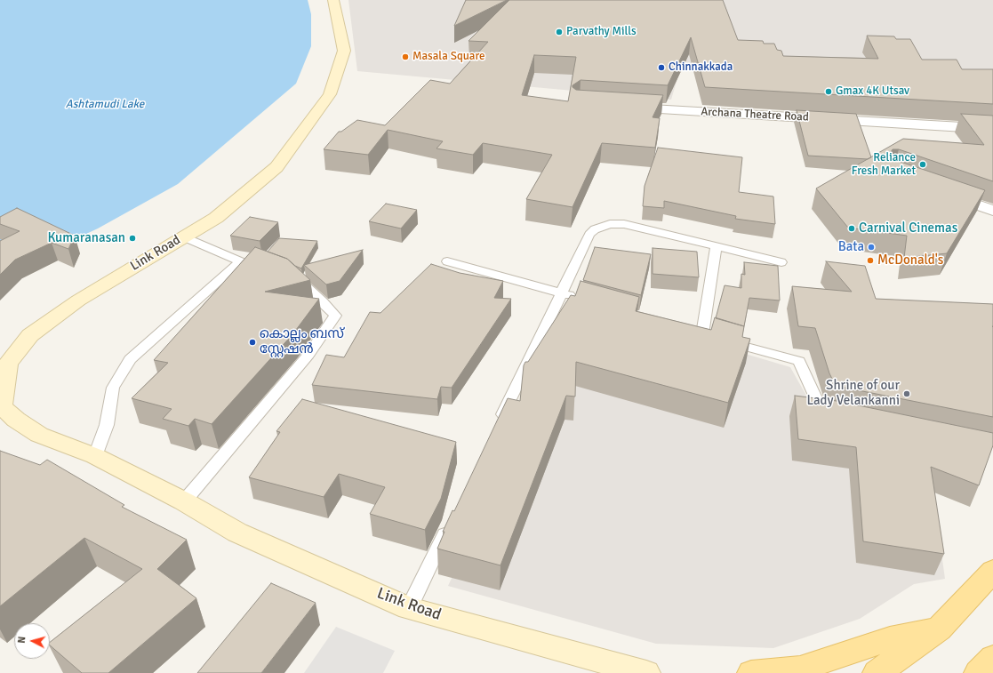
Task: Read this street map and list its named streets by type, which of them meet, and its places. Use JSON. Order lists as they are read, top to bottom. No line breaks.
{"streets":{"main road":["Link Road"],"street":["Archana Theatre Road"]},"water":["Ashtamudi Lake"],"places":["Parvathy Mills","Masala Square","Chinnakkada","Gmax 4K Utsav","Reliance Fresh Market","Carnival Cinemas","Kumaranasan","Bata","McDonald's","കൊല്ലം ബസ് സ്റ്റേഷൻ","Shrine of our Lady Velankanni"],"north":"left"}
